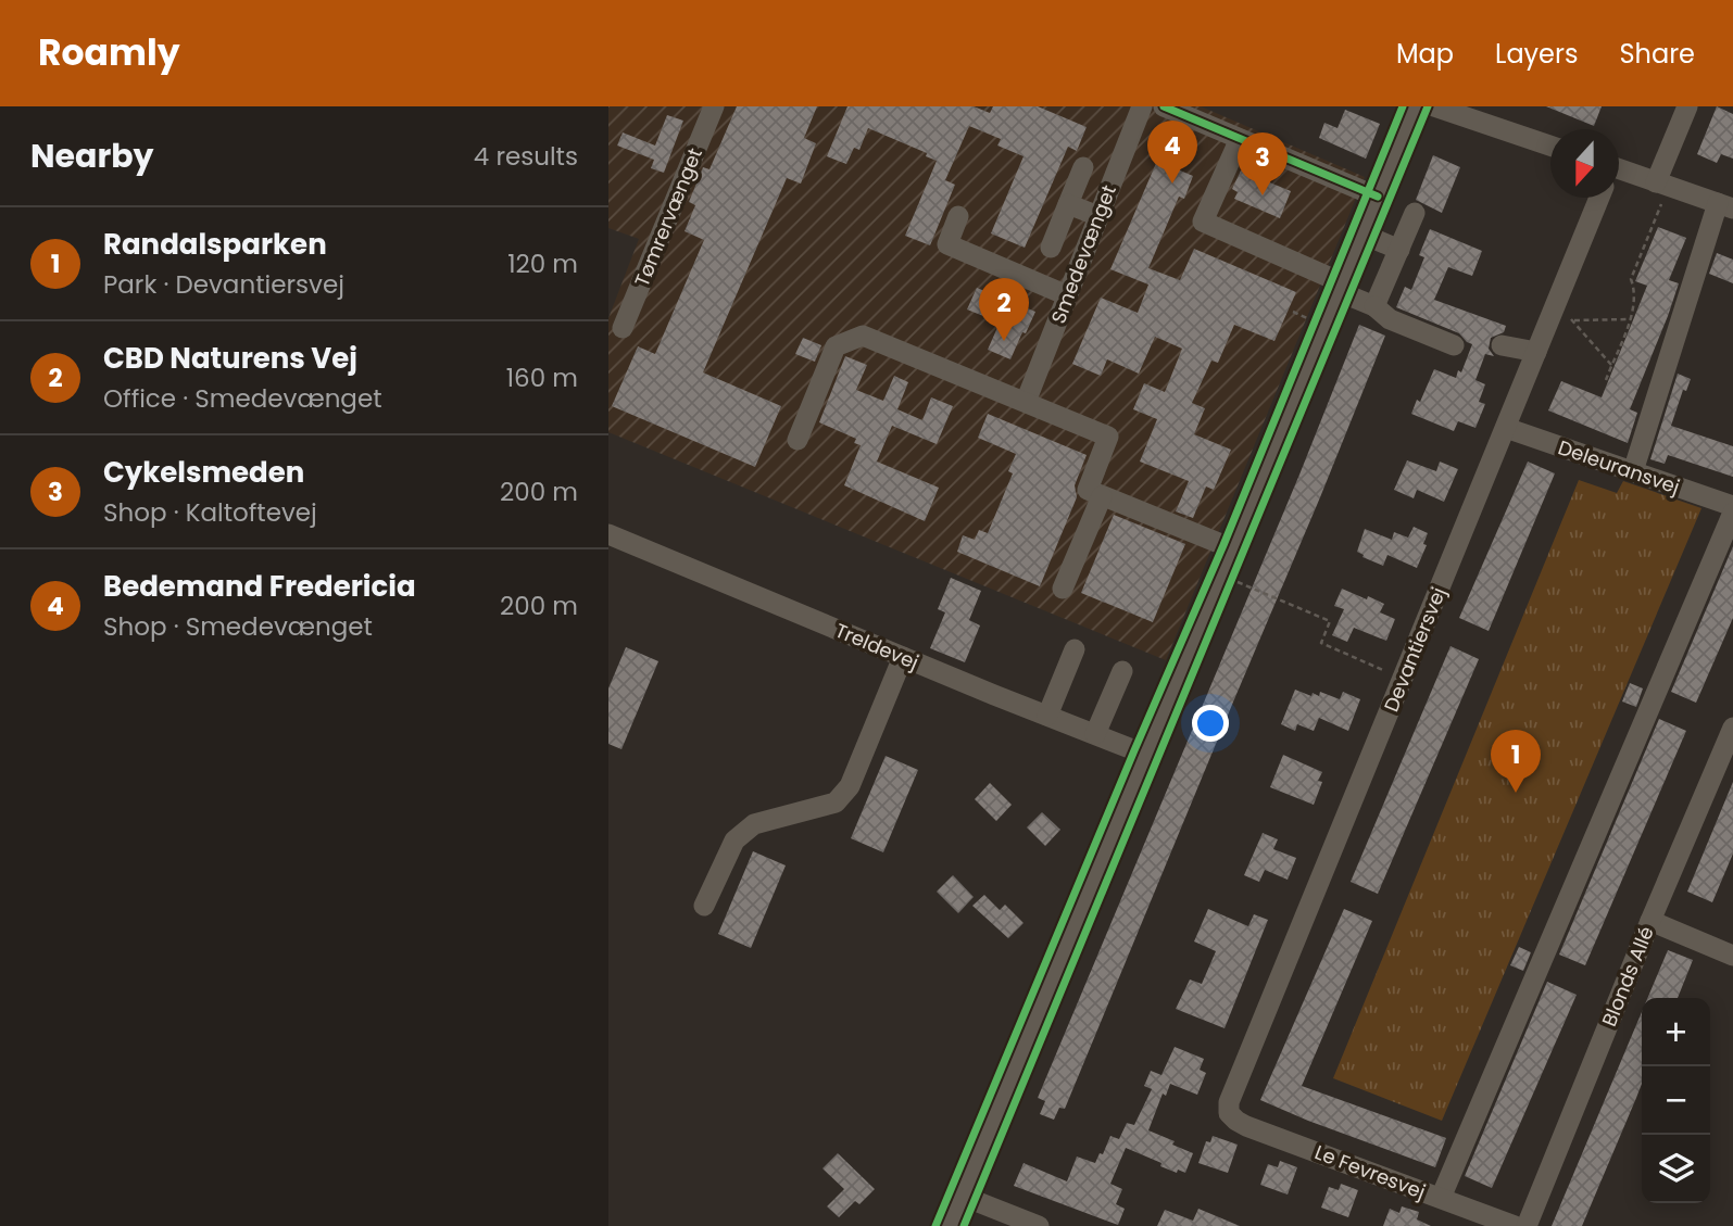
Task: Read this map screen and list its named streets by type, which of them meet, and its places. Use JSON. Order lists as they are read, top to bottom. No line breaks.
{"streets":{"street":["Tømrervænget","Smedevænget","Deleuransvej","Treldevej","Devantiersvej","Blonds Allé","Le Fevresvej"]},"crossings":[["Deleuransvej","Devantiersvej"],["Devantiersvej","Le Fevresvej"]],"north":"bottom","page":{"header":"Roamly","nav":["Map","Layers","Share"],"heading":["Nearby","4 results"],"pins":["4","3","2","1"],"list":[{"mark":"1","name":"Randalsparken","note":"Park · Devantiersvej","value":"120 m"},{"mark":"2","name":"CBD Naturens Vej","note":"Office · Smedevænget","value":"160 m"},{"mark":"3","name":"Cykelsmeden","note":"Shop · Kaltoftevej","value":"200 m"},{"mark":"4","name":"Bedemand Fredericia","note":"Shop · Smedevænget","value":"200 m"}],"map_buttons":["+","−"]}}
